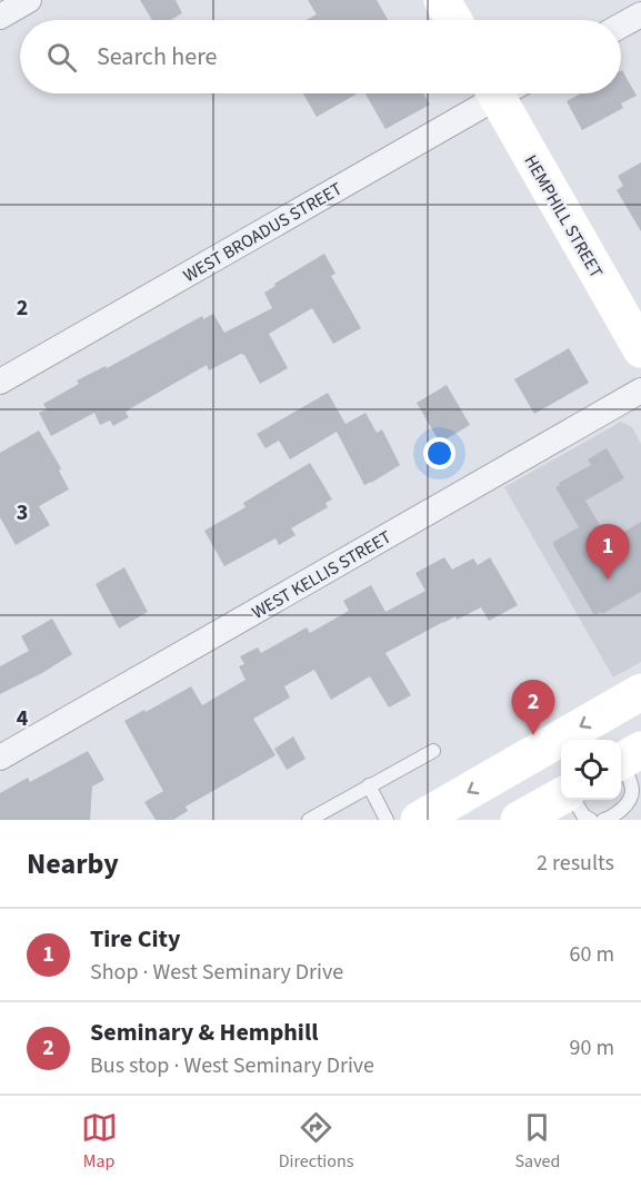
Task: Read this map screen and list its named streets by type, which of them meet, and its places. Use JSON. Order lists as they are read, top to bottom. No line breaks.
{"streets":{"main road":["HEMPHILL STREET"],"street":["WEST BROADUS STREET","WEST KELLIS STREET"]},"page":{"search":"Search here","pins":["1","2"],"heading":["Nearby","2 results"],"list":[{"mark":"1","name":"Tire City","note":"Shop · West Seminary Drive","value":"60 m"},{"mark":"2","name":"Seminary & Hemphill","note":"Bus stop · West Seminary Drive","value":"90 m"}],"nav":["Map","Directions","Saved"]},"grid":{"rows":["2","3","4"]}}
